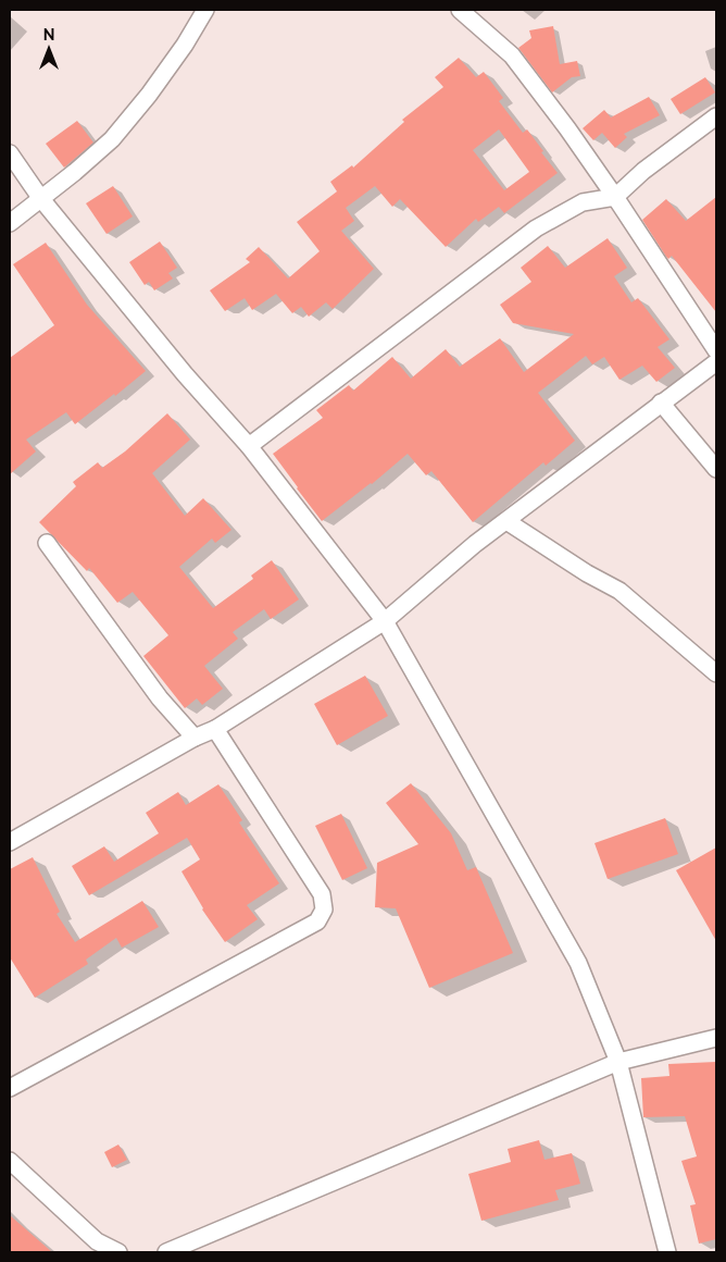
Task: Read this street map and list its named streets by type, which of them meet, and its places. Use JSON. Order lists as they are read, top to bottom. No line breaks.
{"north":"top"}
